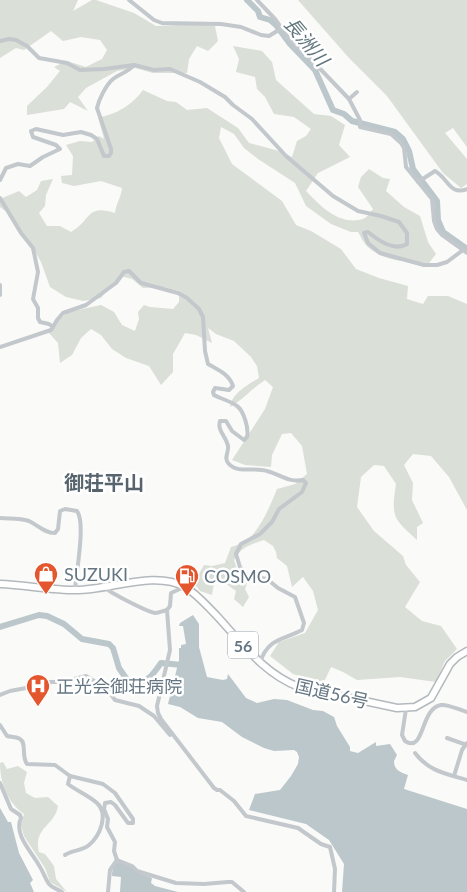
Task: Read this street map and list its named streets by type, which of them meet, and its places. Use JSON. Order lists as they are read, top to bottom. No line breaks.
{"streets":{"highway":["56","国道56号"]},"districts":["御荘平山"],"water":["長洲川"],"places":{"shop":["SUZUKI"],"fuel station":["COSMO"],"hospital":["正光会御荘病院"]}}
